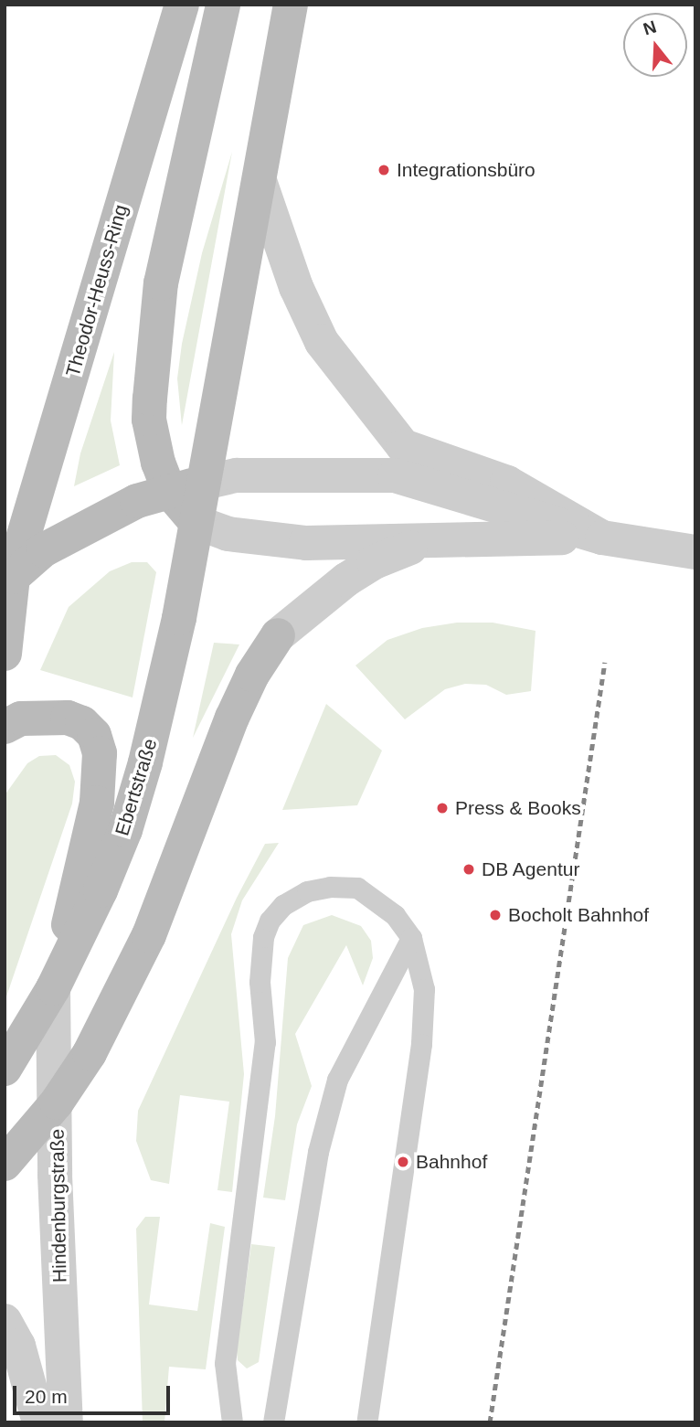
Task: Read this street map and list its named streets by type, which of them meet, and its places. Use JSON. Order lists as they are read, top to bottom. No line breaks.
{"streets":{"main road":["Theodor-Heuss-Ring","Ebertstraße"],"street":["Hindenburgstraße"]},"crossings":[["Ebertstraße","Hindenburgstraße"]],"places":["Integrationsbüro","Press & Books","DB Agentur","Bocholt Bahnhof","Bahnhof"],"scale_bar":"20 m","north":"top"}
